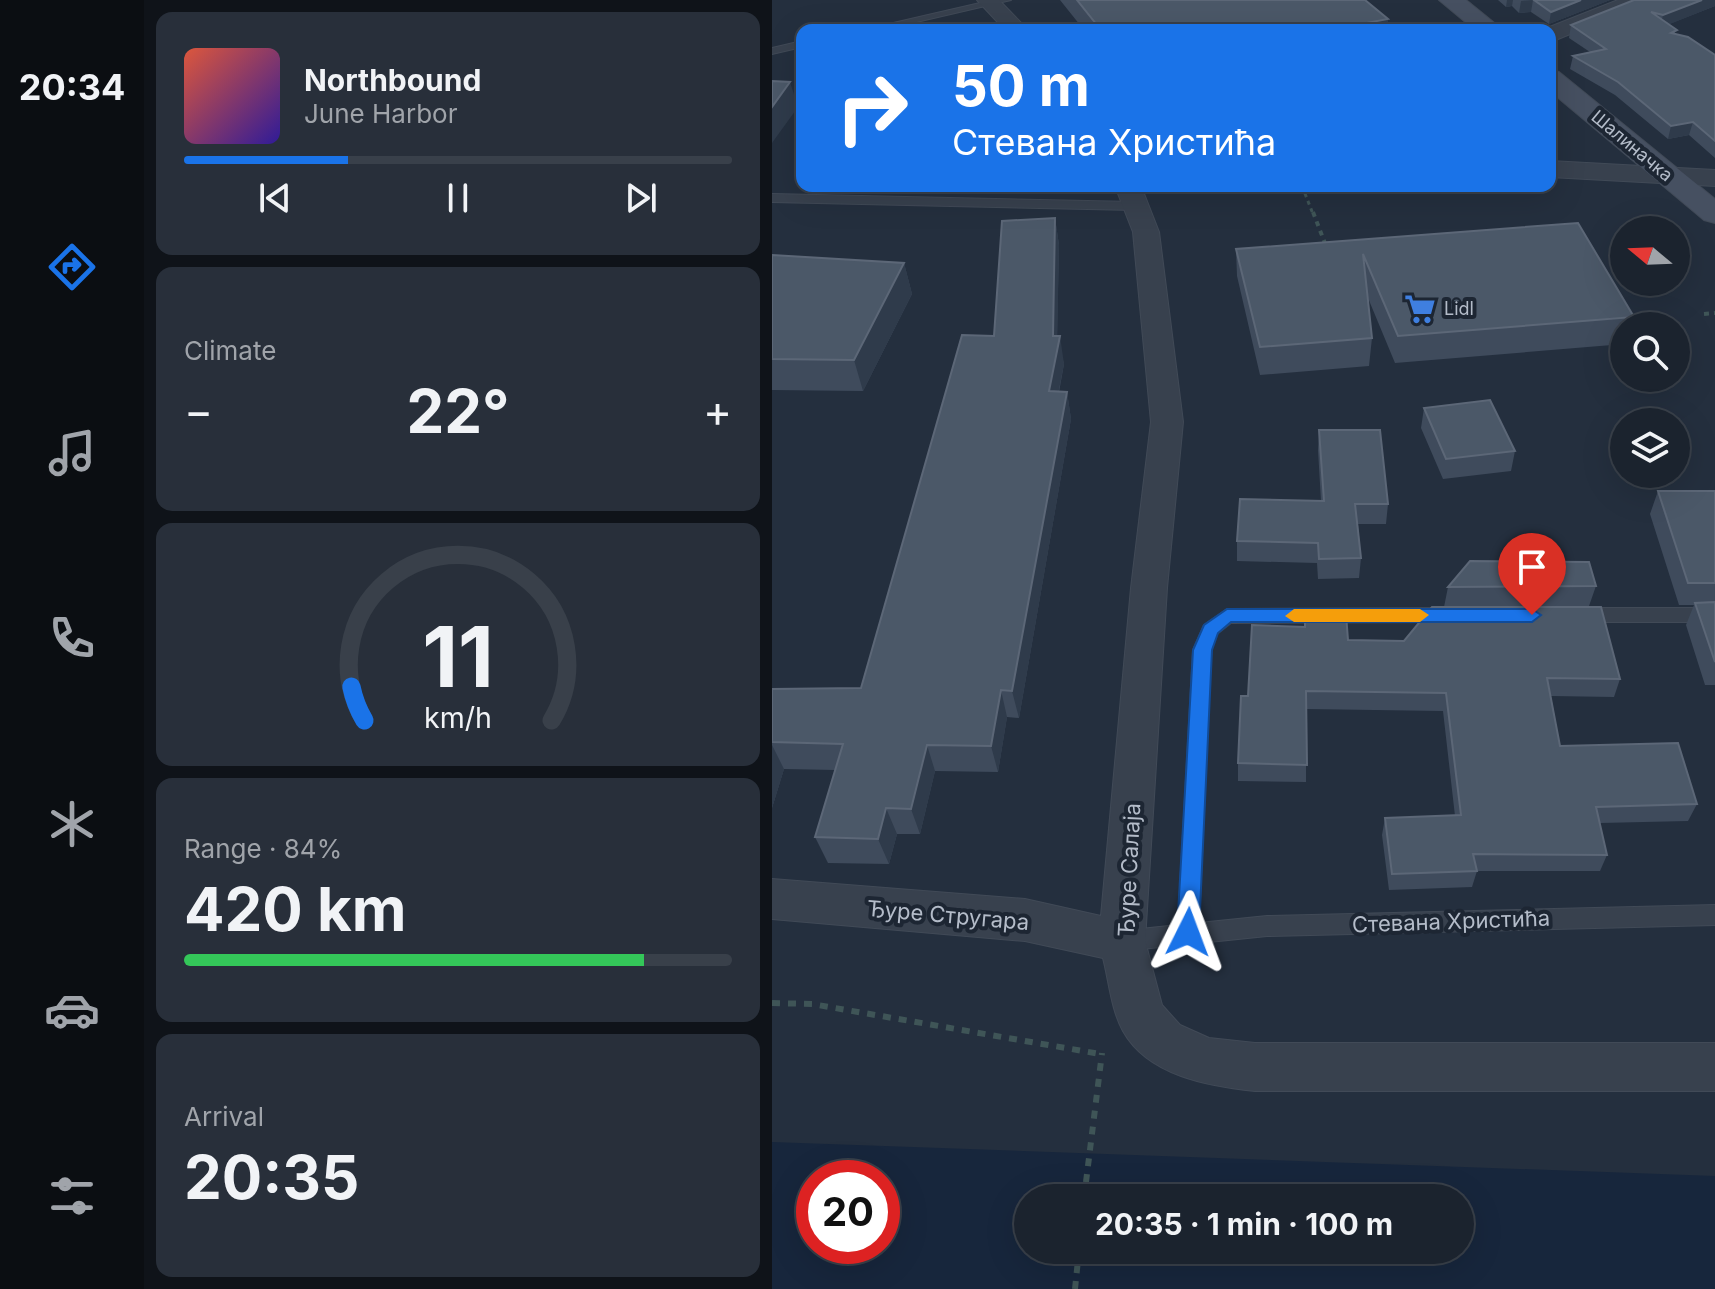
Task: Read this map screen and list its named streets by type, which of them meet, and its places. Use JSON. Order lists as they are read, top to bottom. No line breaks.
{"streets":{"main road":["Шалиначка"],"street":["Ђуре Салаја","Ђуре Стругара"],"lane":["Стевана Христића"]},"crossings":[["Ђуре Салаја","Ђуре Стругара"],["Ђуре Салаја","Стевана Христића"],["Ђуре Стругара","Стевана Христића"]],"places":{"supermarket":["Lidl"]},"north":"left","page":{"tabs":"20:34","turn":["50 m","Стевана Христића"],"song":["Northbound","June Harbor"],"tile":["Climate",["Range · 84%","420 km"],["Arrival","20:35"]],"heat":["−","22°","+"],"limit":"20","trip":"20:35 · 1 min · 100 m","gauge":["11","km/h"]}}
